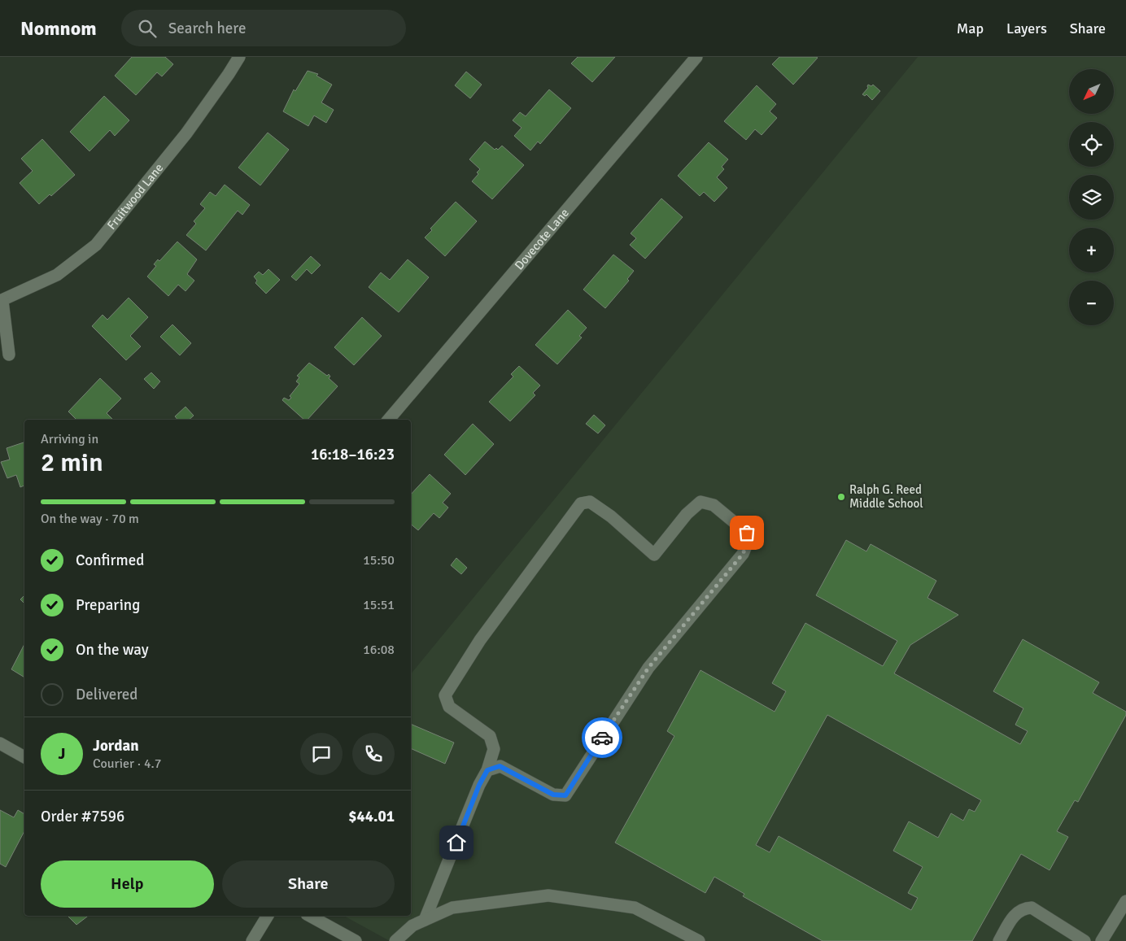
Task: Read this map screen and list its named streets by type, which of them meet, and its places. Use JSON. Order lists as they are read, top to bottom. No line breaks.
{"streets":{"street":["Fruitwood Lane","Dovecote Lane"]},"places":["Ralph G. Reed Middle School"],"north":"bottom left","page":{"header":"Nomnom","search":"Search here","nav":["Map","Layers","Share"],"map_buttons":["+","−"],"heading":["2 min","Arriving in","16:18–16:23"],"panel":["Jordan","Courier · 4.7","Order #7596","$44.01"],"bar":"On the way · 70 m","list":[["Confirmed","15:50"],["Preparing","15:51"],["On the way","16:08"],"Delivered"],"round":"J","buttons":["Help","Share"]}}
